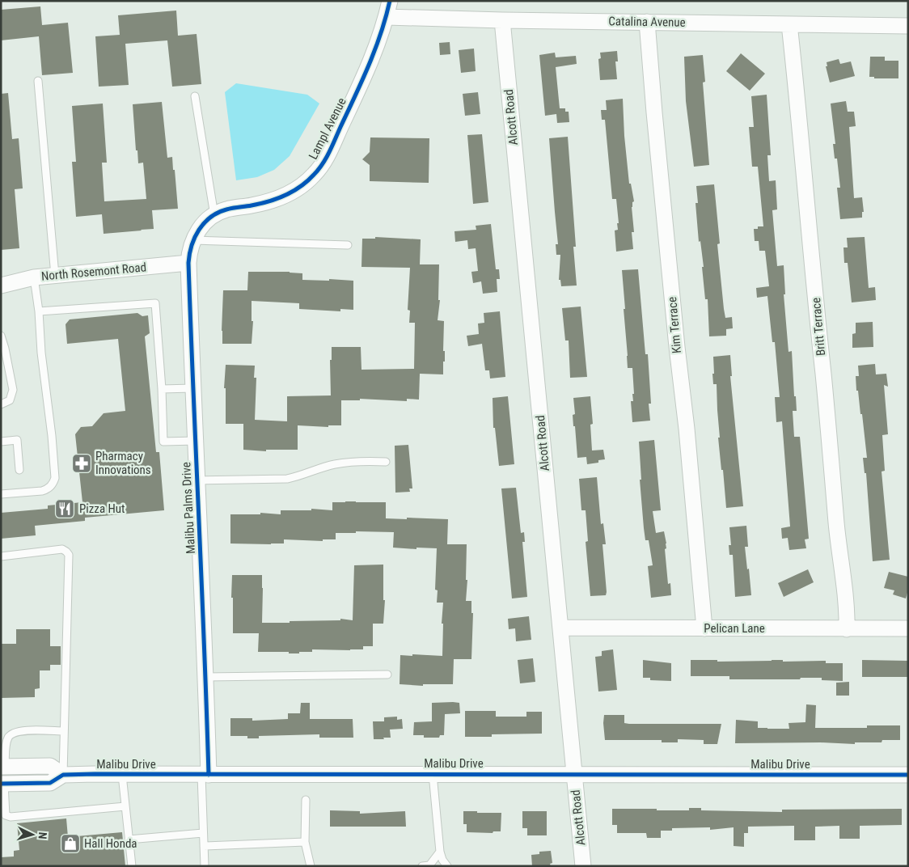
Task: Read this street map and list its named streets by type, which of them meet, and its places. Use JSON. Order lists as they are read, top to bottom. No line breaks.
{"streets":{"street":["Catalina Avenue","Alcott Road","Lampl Avenue","North Rosemont Road","Kim Terrace","Britt Terrace","Malibu Palms Drive","Pelican Lane","Malibu Drive"]},"crossings":[["Catalina Avenue","Alcott Road"],["Catalina Avenue","Lampl Avenue"],["Catalina Avenue","Kim Terrace"],["Catalina Avenue","Britt Terrace"],["Alcott Road","Pelican Lane"],["Alcott Road","Malibu Drive"],["Lampl Avenue","Malibu Palms Drive"],["North Rosemont Road","Malibu Palms Drive"],["Kim Terrace","Pelican Lane"],["Britt Terrace","Pelican Lane"],["Malibu Palms Drive","Malibu Drive"]],"places":{"pharmacy":["Pharmacy Innovations"],"restaurant":["Pizza Hut"],"shop":["Hall Honda"]},"north":"right"}
